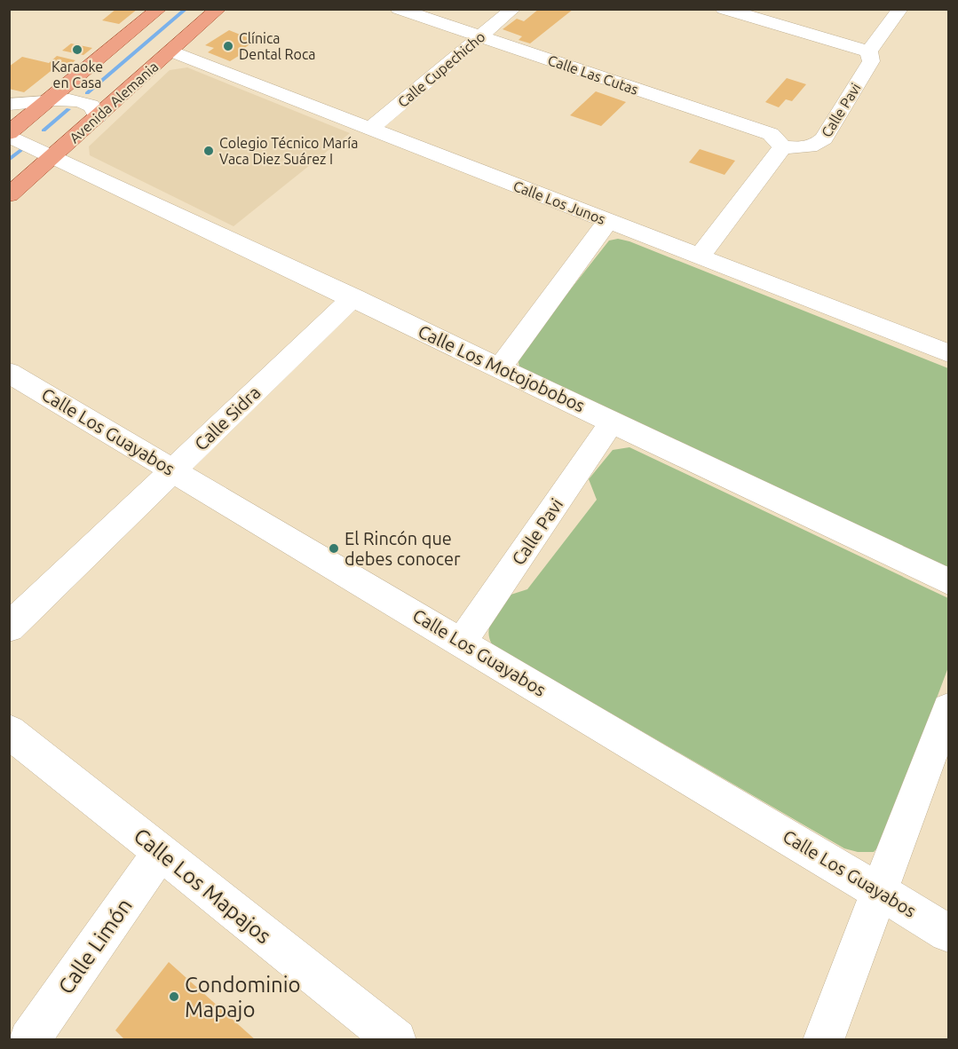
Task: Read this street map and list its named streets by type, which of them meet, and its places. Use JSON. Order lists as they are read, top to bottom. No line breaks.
{"streets":{"main road":["Avenida Alemania"],"street":["Calle Cupechicho","Calle Las Cutas","Calle Pavi","Calle Los Junos","Calle Los Motojobobos","Calle Sidra","Calle Los Guayabos","Calle Los Mapajos","Calle Limón"]},"crossings":[["Calle Cupechicho","Calle Las Cutas"],["Calle Cupechicho","Calle Los Junos"],["Calle Las Cutas","Calle Pavi"],["Avenida Alemania","Calle Los Junos"],["Avenida Alemania","Calle Los Motojobobos"],["Calle Pavi","Calle Los Motojobobos"],["Calle Pavi","Calle Los Guayabos"],["Calle Los Motojobobos","Calle Sidra"],["Calle Sidra","Calle Los Guayabos"],["Calle Los Mapajos","Calle Limón"]],"places":["Clínica Dental Roca","Karaoke en Casa","Colegio Técnico María Vaca Diez Suárez I","El Rincón que debes conocer","Condominio Mapajo"]}
